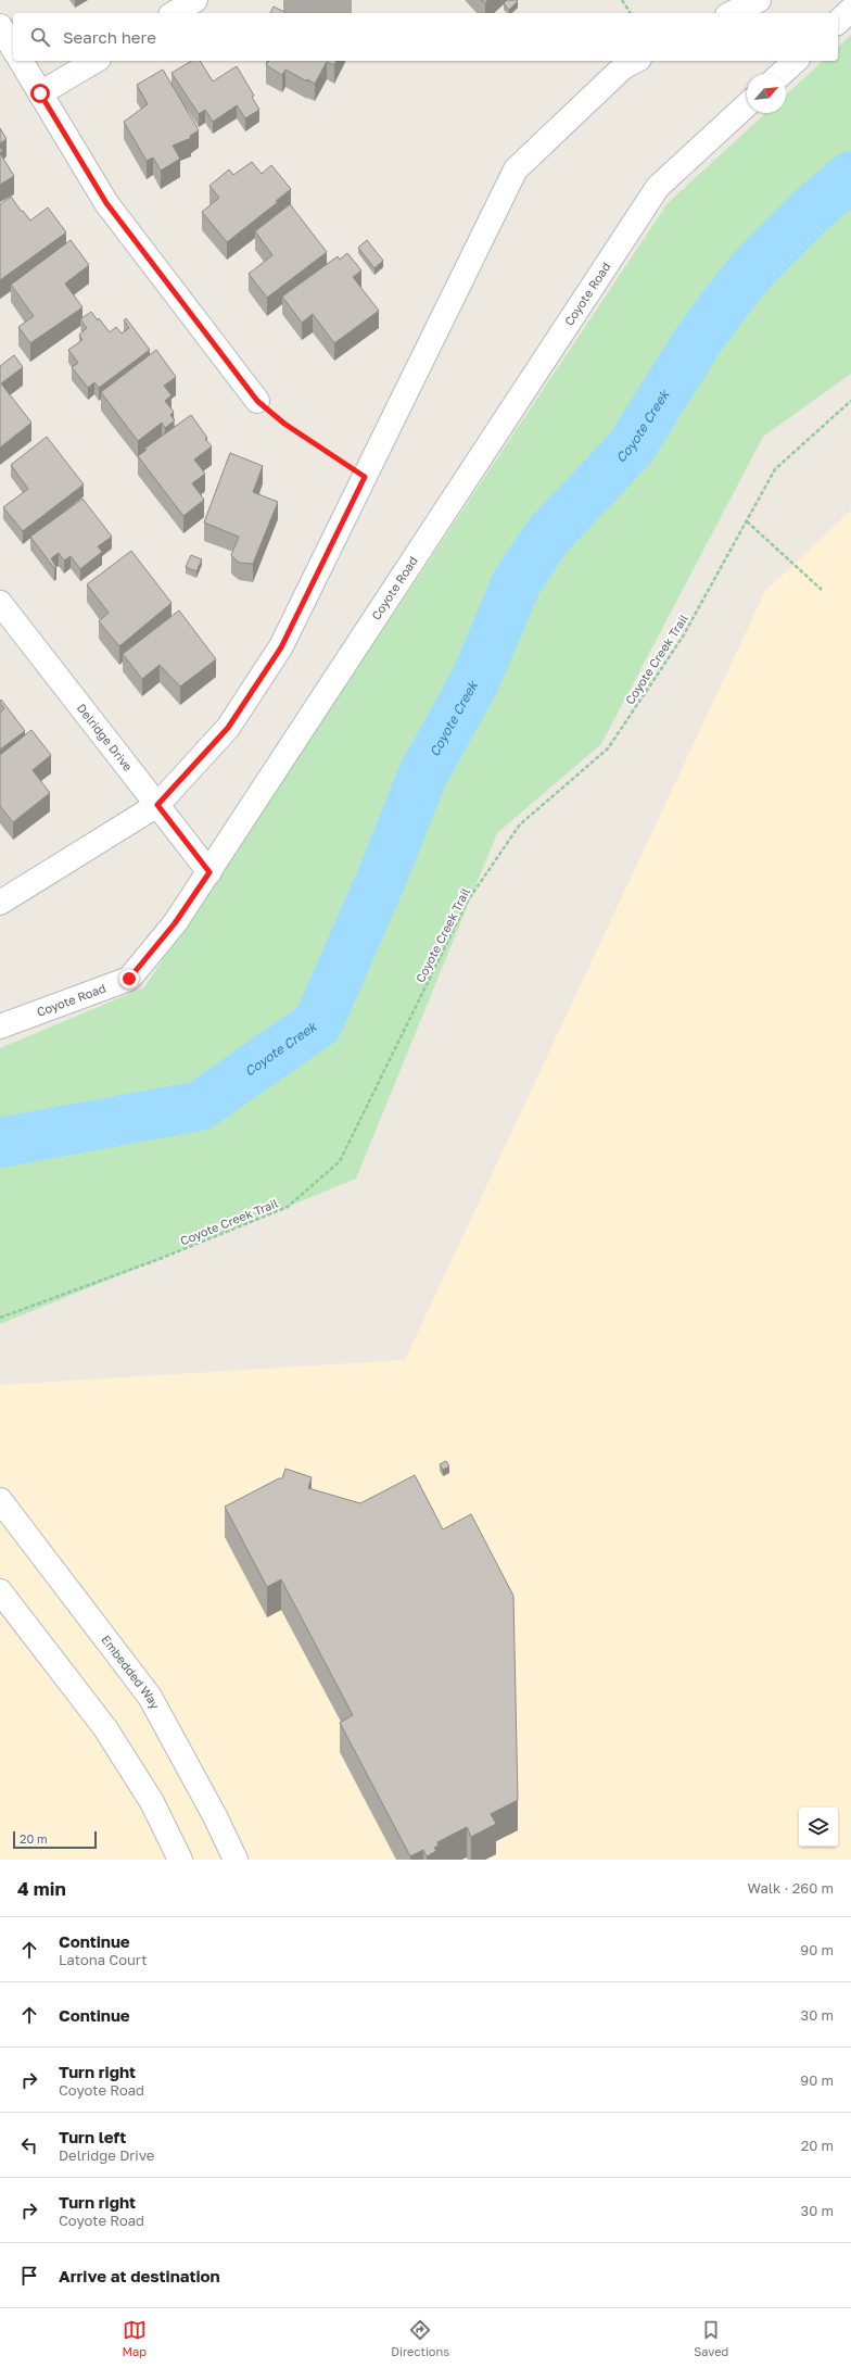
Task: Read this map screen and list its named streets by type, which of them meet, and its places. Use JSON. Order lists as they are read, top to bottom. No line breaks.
{"streets":{"street":["Coyote Road","Delridge Drive","Embedded Way"],"path":["Coyote Creek Trail"]},"crossings":[["Coyote Road","Delridge Drive"]],"water":["Coyote Creek"],"scale_bar":"20 m","north":"top right","page":{"search":"Search here","scale":"20 m","heading":["4 min","Walk · 260 m"],"list":[["Continue","Latona Court","90 m"],["Continue","30 m"],["Turn right","Coyote Road","90 m"],["Turn left","Delridge Drive","20 m"],["Turn right","Coyote Road","30 m"],"Arrive at destination"],"nav":["Map","Directions","Saved"]}}
